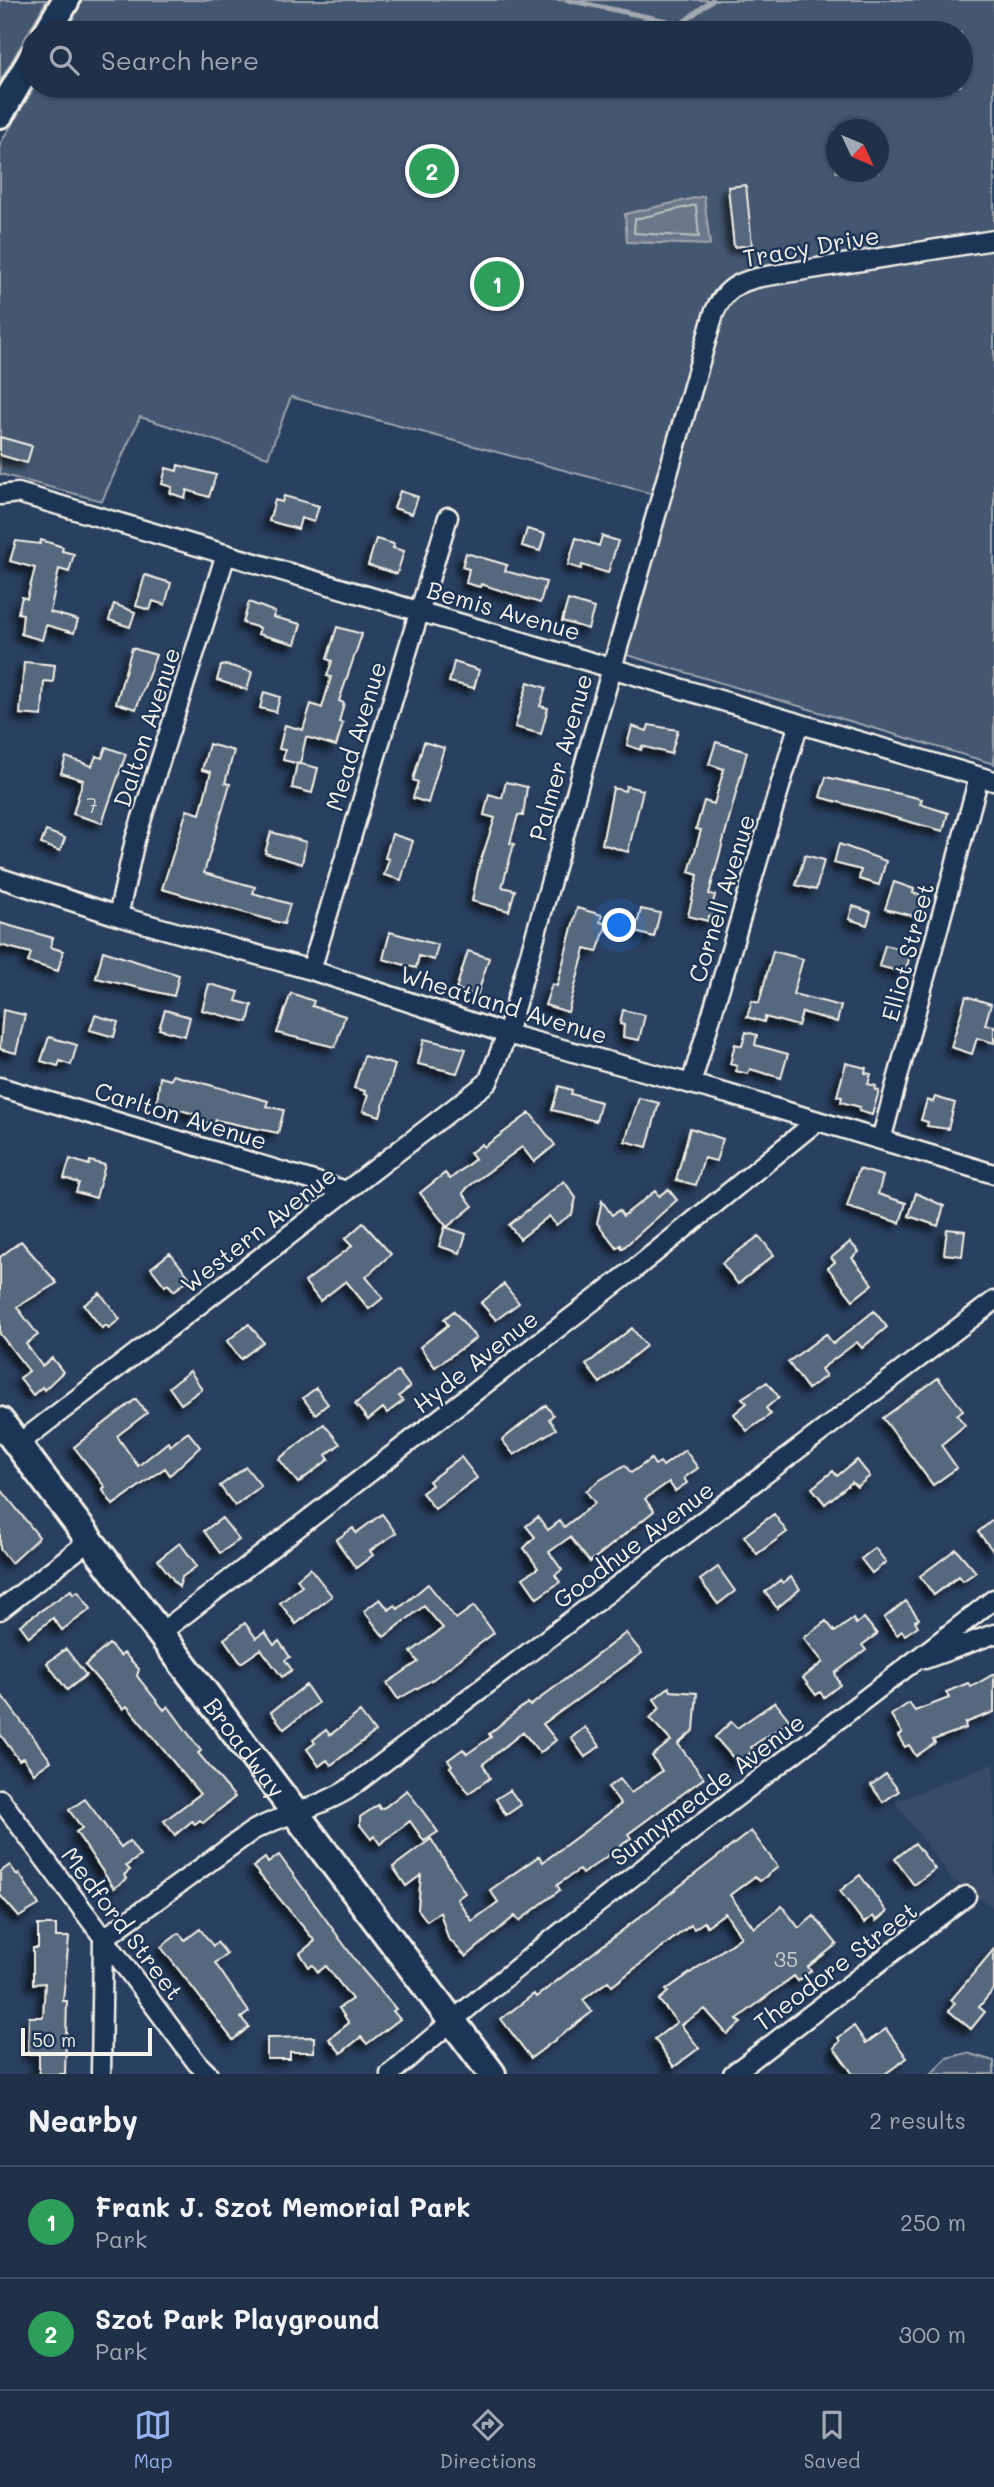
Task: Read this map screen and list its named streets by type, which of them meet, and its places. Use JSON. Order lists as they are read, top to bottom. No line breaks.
{"streets":{"main road":["Broadway"],"street":["Tracy Drive","Bemis Avenue","Dalton Avenue","Mead Avenue","Palmer Avenue","Cornell Avenue","Elliot Street","Wheatland Avenue","Carlton Avenue","Western Avenue","Hyde Avenue","Goodhue Avenue","Sunnymeade Avenue","Medford Street","Theodore Street"]},"crossings":[["Tracy Drive","Palmer Avenue"],["Bemis Avenue","Dalton Avenue"],["Bemis Avenue","Mead Avenue"],["Bemis Avenue","Palmer Avenue"],["Bemis Avenue","Cornell Avenue"],["Bemis Avenue","Elliot Street"],["Dalton Avenue","Wheatland Avenue"],["Mead Avenue","Wheatland Avenue"],["Palmer Avenue","Wheatland Avenue"],["Palmer Avenue","Western Avenue"],["Cornell Avenue","Wheatland Avenue"],["Elliot Street","Wheatland Avenue"],["Wheatland Avenue","Western Avenue"],["Wheatland Avenue","Hyde Avenue"],["Carlton Avenue","Western Avenue"],["Western Avenue","Broadway"],["Hyde Avenue","Broadway"],["Goodhue Avenue","Broadway"],["Goodhue Avenue","Medford Street"],["Broadway","Sunnymeade Avenue"]],"house_numbers":["7","35"],"scale_bar":"50 m","north":"bottom right","page":{"search":"Search here","pins":["2","1"],"scale":"50 m","heading":["Nearby","2 results"],"list":[{"mark":"1","name":"Frank J. Szot Memorial Park","note":"Park","value":"250 m"},{"mark":"2","name":"Szot Park Playground","note":"Park","value":"300 m"}],"nav":["Map","Directions","Saved"]}}
